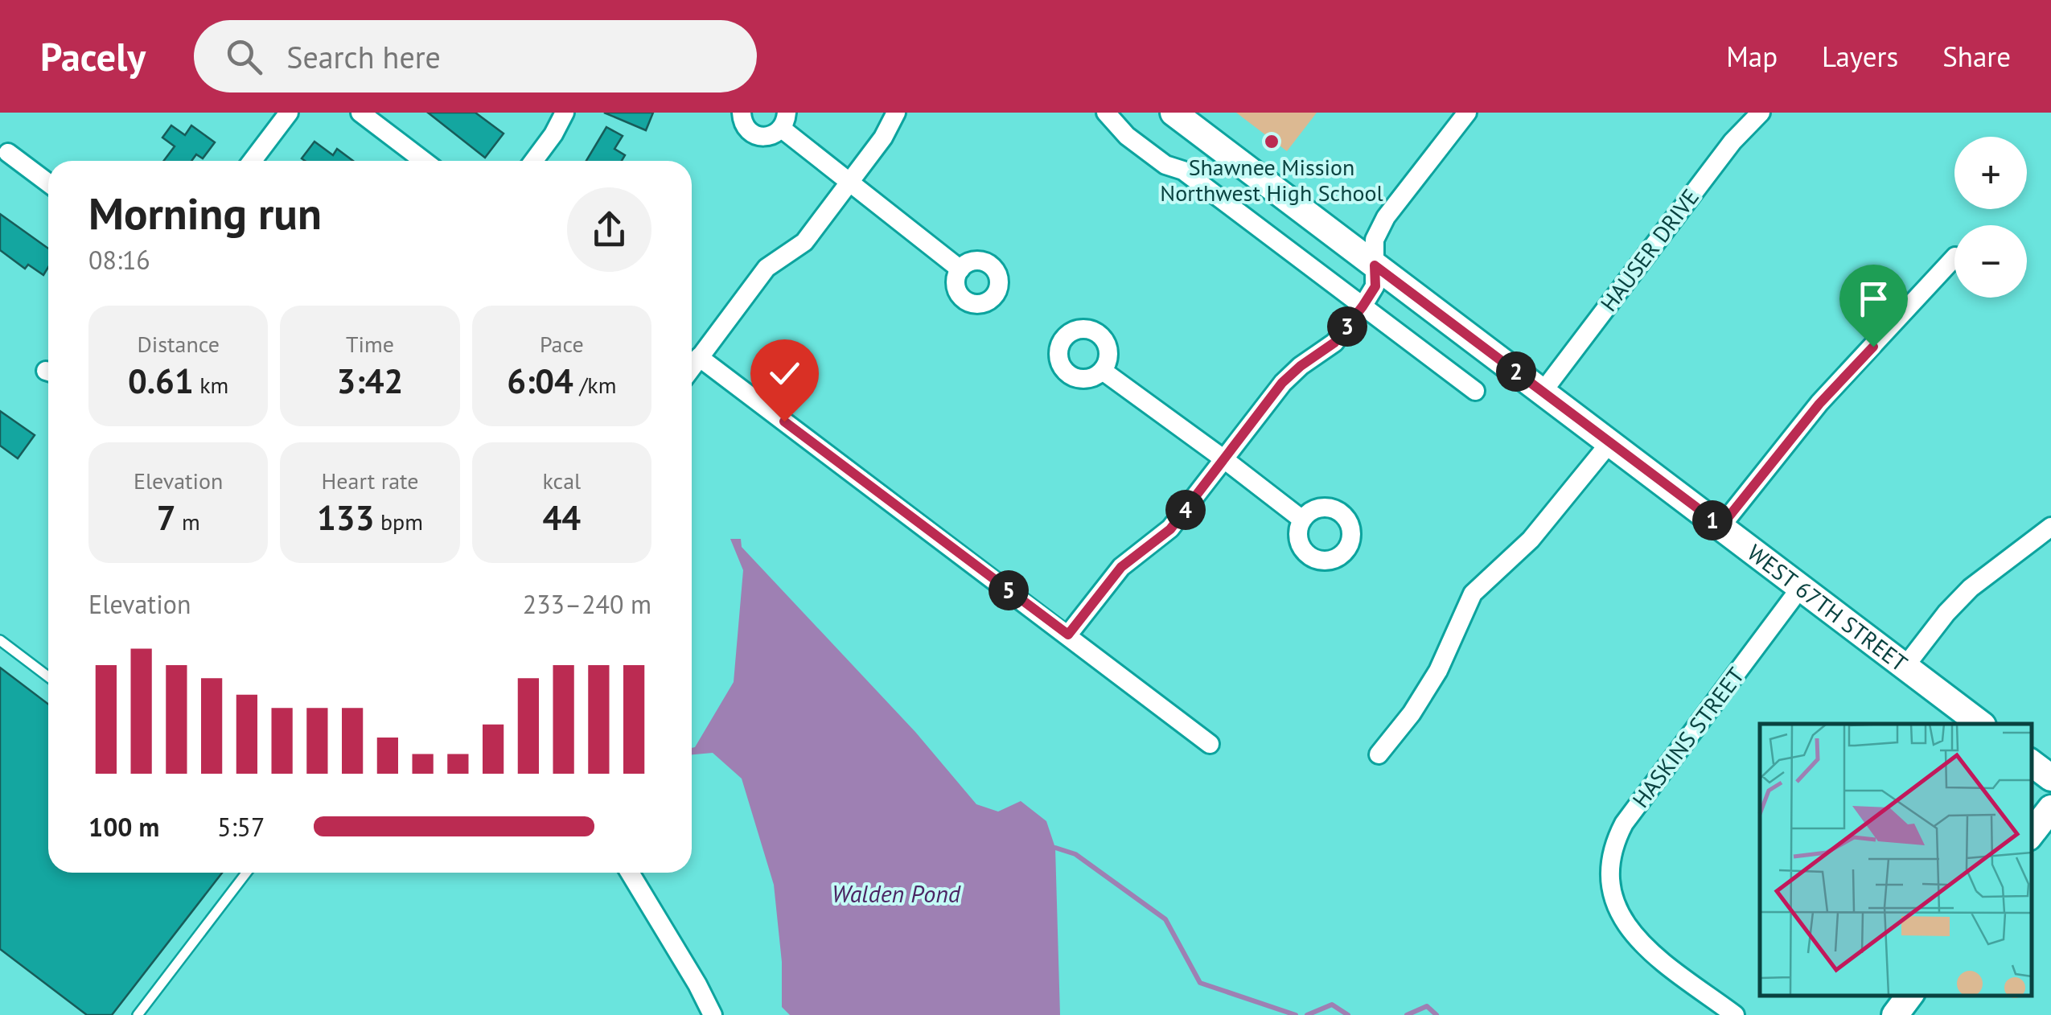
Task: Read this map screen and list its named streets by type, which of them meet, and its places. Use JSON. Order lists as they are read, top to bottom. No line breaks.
{"streets":{"street":["HAUSER DRIVE","WEST 67TH STREET","HASKINS STREET"]},"crossings":[["HAUSER DRIVE","WEST 67TH STREET"],["WEST 67TH STREET","HASKINS STREET"]],"water":["Walden Pond"],"places":["Shawnee Mission Northwest High School"],"page":{"header":"Pacely","search":"Search here","nav":["Map","Layers","Share"],"map_buttons":["+","−"],"heading":["Morning run","08:16"],"stats":[["Distance","0.61 km"],["Time","3:42"],["Pace","6:04 /km"],["Elevation","7 m"],["Heart rate","133 bpm"],["kcal","44"]],"pins":["3","2","4","1","5"],"chart":["Elevation","233–240 m"],"list":[{"name":"100 m","note":"5:57"}]}}
